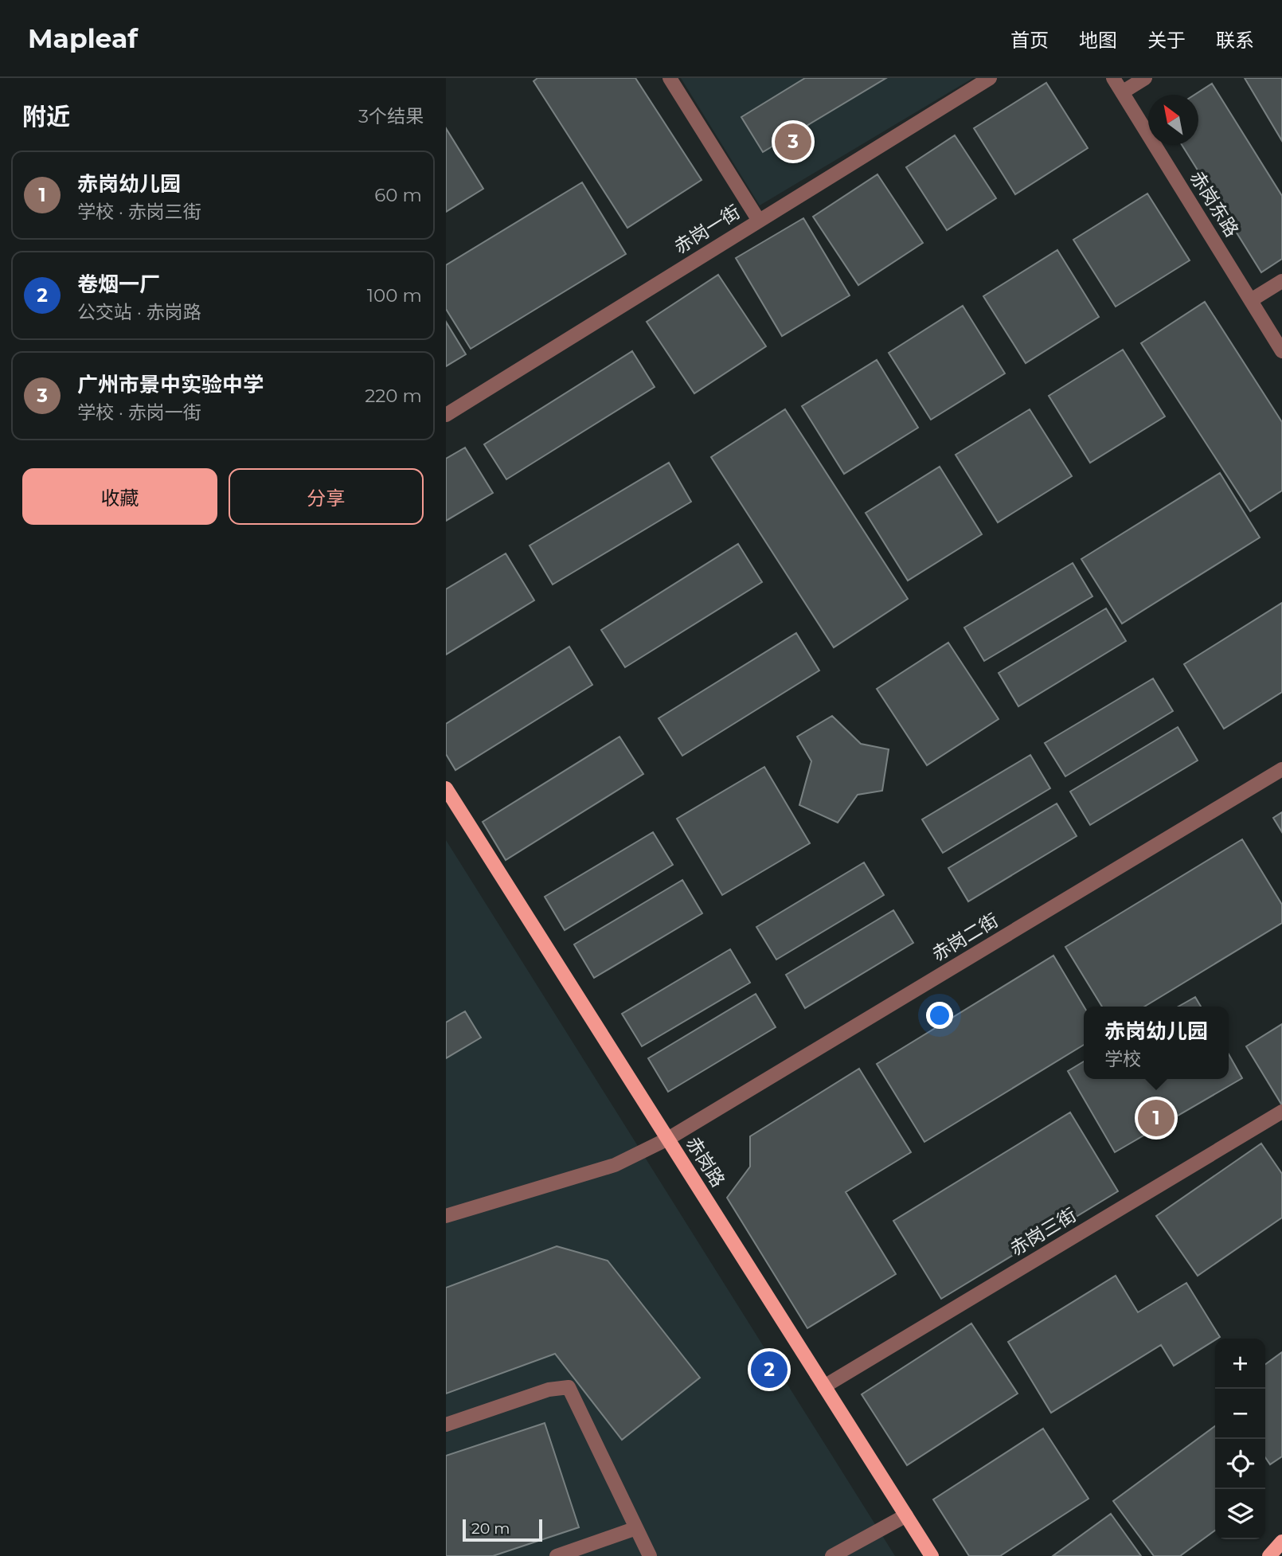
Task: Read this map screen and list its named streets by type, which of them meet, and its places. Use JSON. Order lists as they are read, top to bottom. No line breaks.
{"streets":{"main road":["赤岗路"],"street":["赤岗东路","赤岗一街","赤岗二街","赤岗三街"]},"crossings":[["赤岗二街","赤岗路"],["赤岗路","赤岗三街"]],"scale_bar":"20 m","north":"top left","page":{"header":"Mapleaf","nav":["首页","地图","关于","联系"],"heading":["附近","3个结果"],"pins":["3","1","2"],"list":[{"mark":"1","name":"赤岗幼儿园","note":"学校 · 赤岗三街","value":"60 m"},{"mark":"2","name":"卷烟一厂","note":"公交站 · 赤岗路","value":"100 m"},{"mark":"3","name":"广州市景中实验中学","note":"学校 · 赤岗一街","value":"220 m"}],"buttons":["收藏","分享"],"popup":["赤岗幼儿园","学校"],"map_buttons":["+","−"],"scale":"20 m"}}
